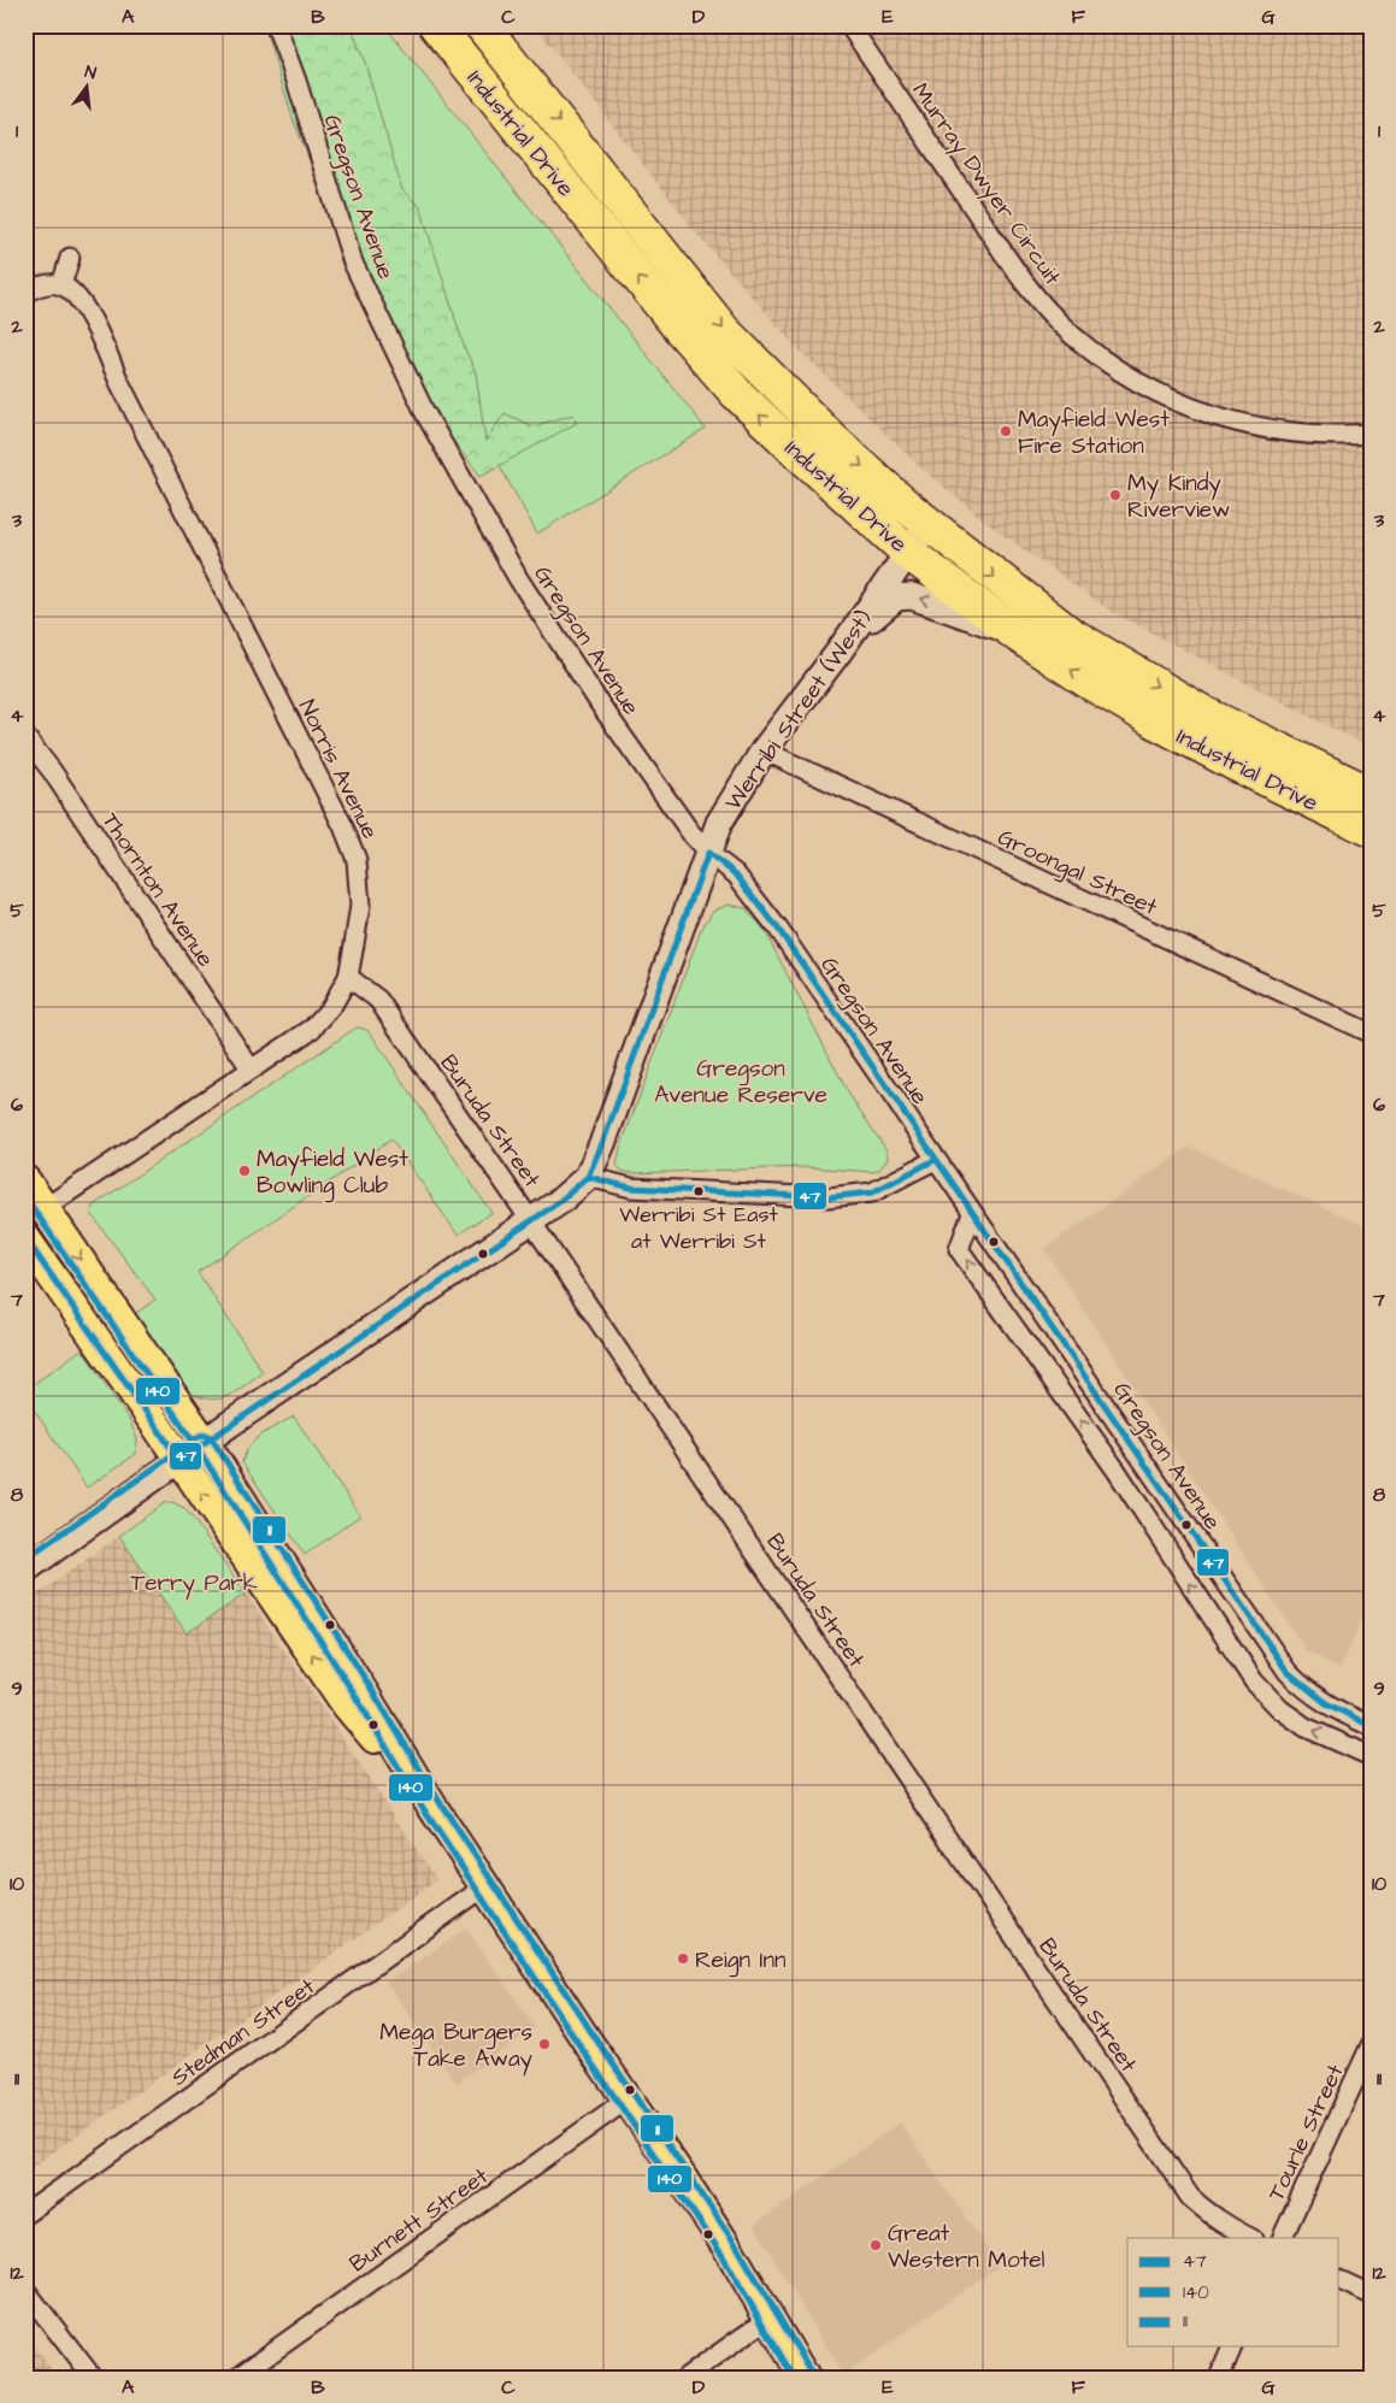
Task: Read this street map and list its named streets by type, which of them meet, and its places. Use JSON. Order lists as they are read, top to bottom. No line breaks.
{"streets":{"highway":["Industrial Drive"],"main road":["Werribi Street (West)"],"street":["Murray Dwyer Circuit","Gregson Avenue","Norris Avenue","Groongal Street","Thornton Avenue","Buruda Street","Stedman Street","Tourle Street","Burnett Street"]},"crossings":[["Industrial Drive","Werribi Street (West)"],["Gregson Avenue","Werribi Street (West)"],["Werribi Street (West)","Groongal Street"],["Norris Avenue","Thornton Avenue"],["Norris Avenue","Buruda Street"]],"parks":["Gregson Avenue Reserve","Terry Park"],"places":["Mayfield West Fire Station","My Kindy Riverview","Mayfield West Bowling Club","Werribi St East at Werribi St","Reign Inn","Mega Burgers Take Away","Great Western Motel"],"lines":["transit line 47","transit line 140","transit line 11"],"legend":["47","140","11"],"north":"top","grid":{"columns":["A","B","C","D","E","F","G"],"rows":["1","2","3","4","5","6","7","8","9","10","11","12"]}}
